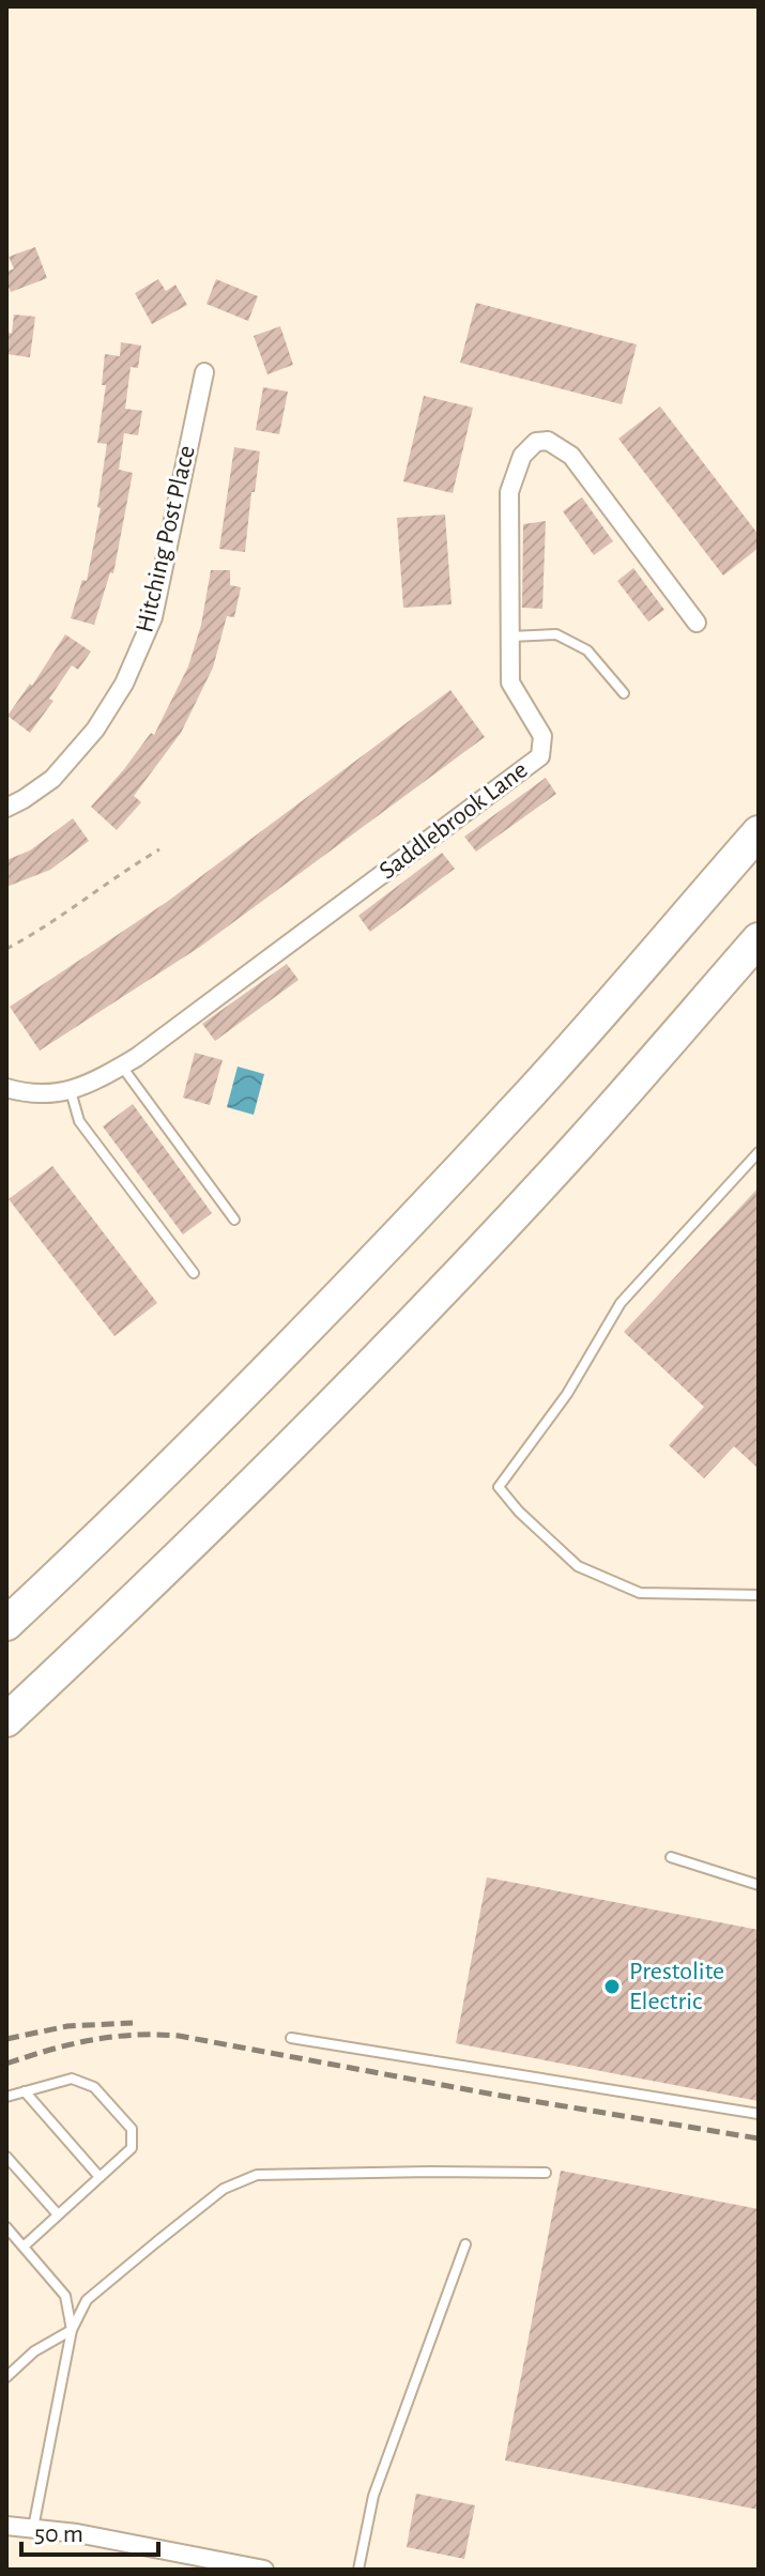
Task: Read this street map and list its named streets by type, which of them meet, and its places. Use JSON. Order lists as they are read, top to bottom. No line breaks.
{"streets":{"street":["Hitching Post Place","Saddlebrook Lane"]},"places":["Prestolite Electric"],"scale_bar":"50 m"}
